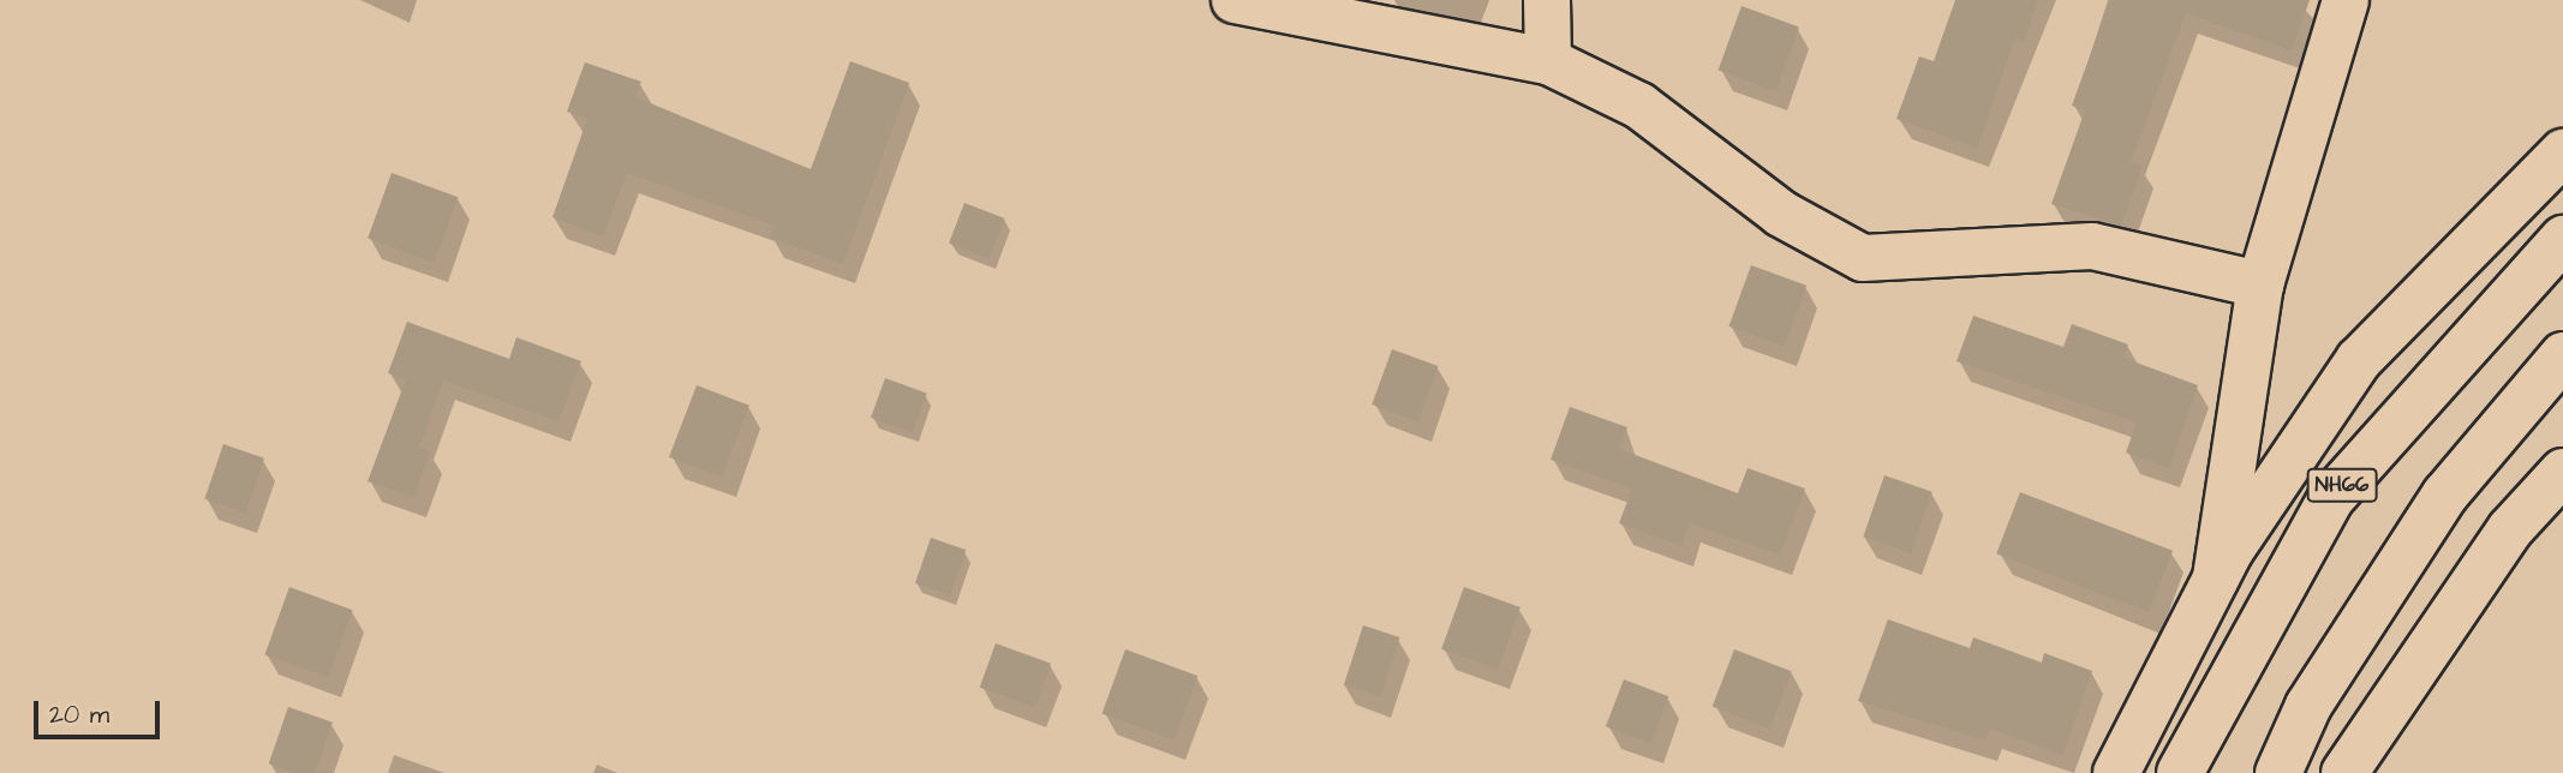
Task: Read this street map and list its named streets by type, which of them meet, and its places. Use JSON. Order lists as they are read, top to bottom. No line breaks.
{"streets":{"main road":["NH66"]},"scale_bar":"20 m"}
